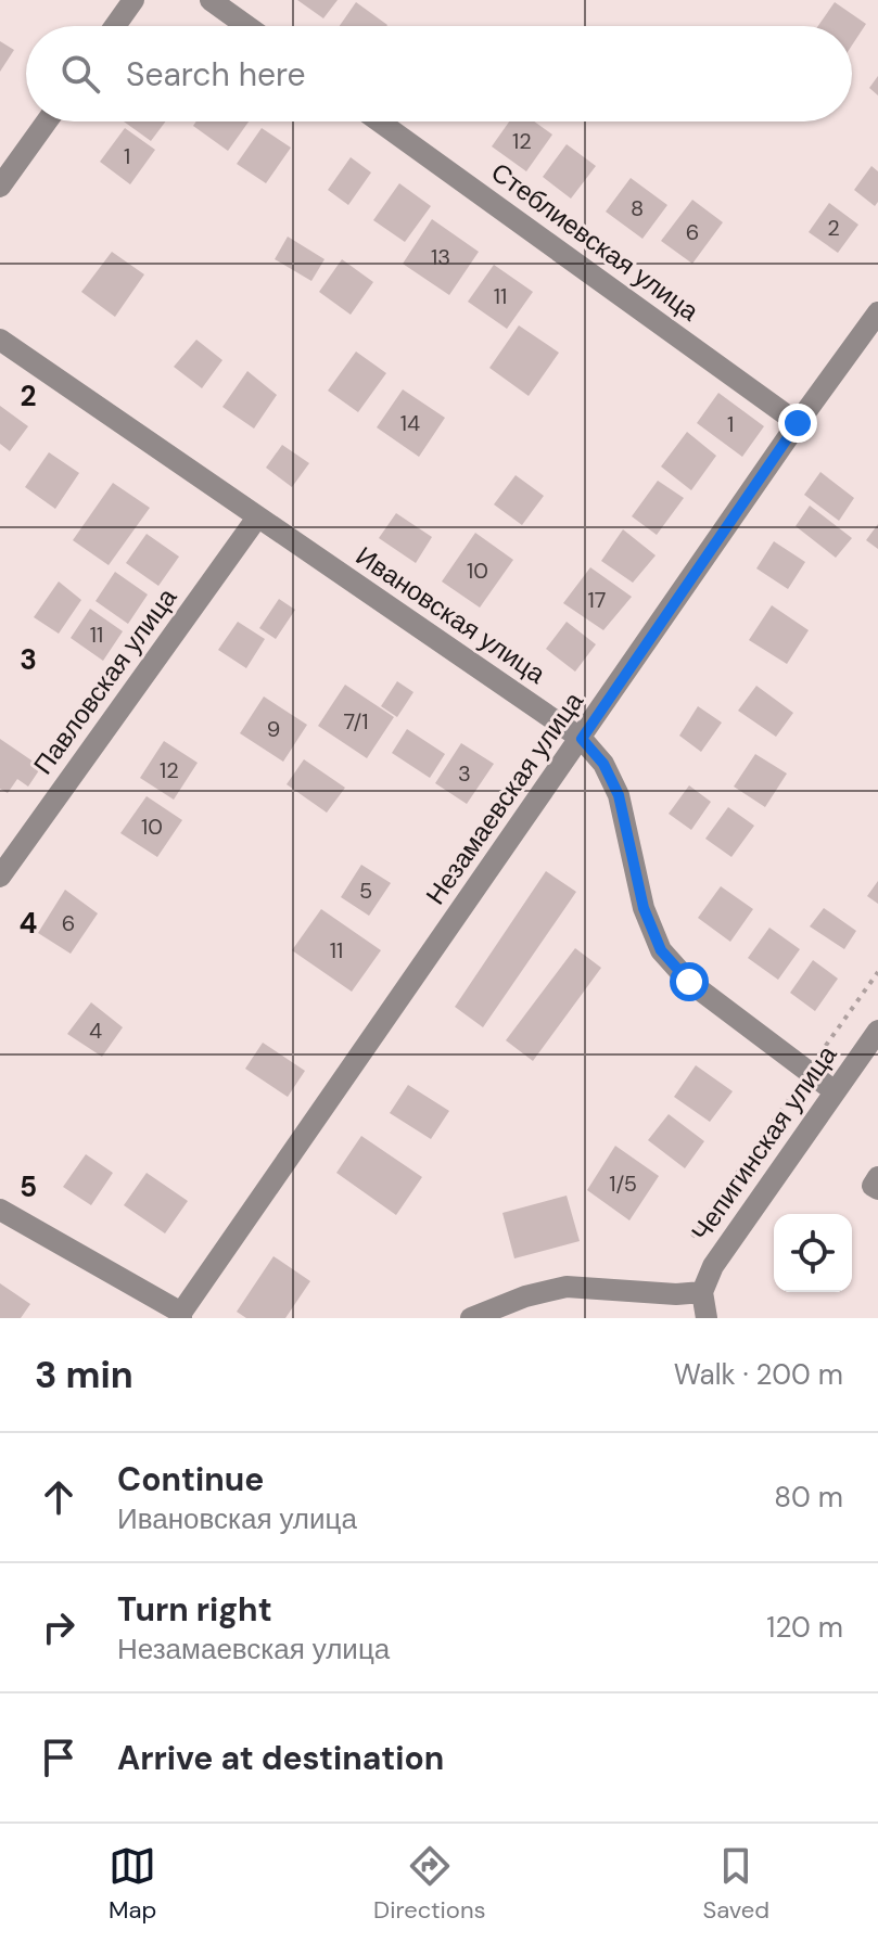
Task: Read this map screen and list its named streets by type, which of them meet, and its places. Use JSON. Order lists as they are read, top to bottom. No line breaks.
{"streets":{"street":["Стеблиевская улица","Ивановская улица","Павловская улица","Незамаевская улица","Чепигинская улица"]},"crossings":[["Стеблиевская улица","Незамаевская улица"],["Ивановская улица","Павловская улица"],["Ивановская улица","Незамаевская улица"],["Ивановская улица","Чепигинская улица"]],"house_numbers":["12","1","8","2","6","13","11","14","1","10","17","11","7/1","9","12","3","10","5","6","11","4","1/5"],"page":{"search":"Search here","heading":["3 min","Walk · 200 m"],"list":[["Continue","Ивановская улица","80 m"],["Turn right","Незамаевская улица","120 m"],"Arrive at destination"],"nav":["Map","Directions","Saved"]},"grid":{"rows":["2","3","4","5"]}}
